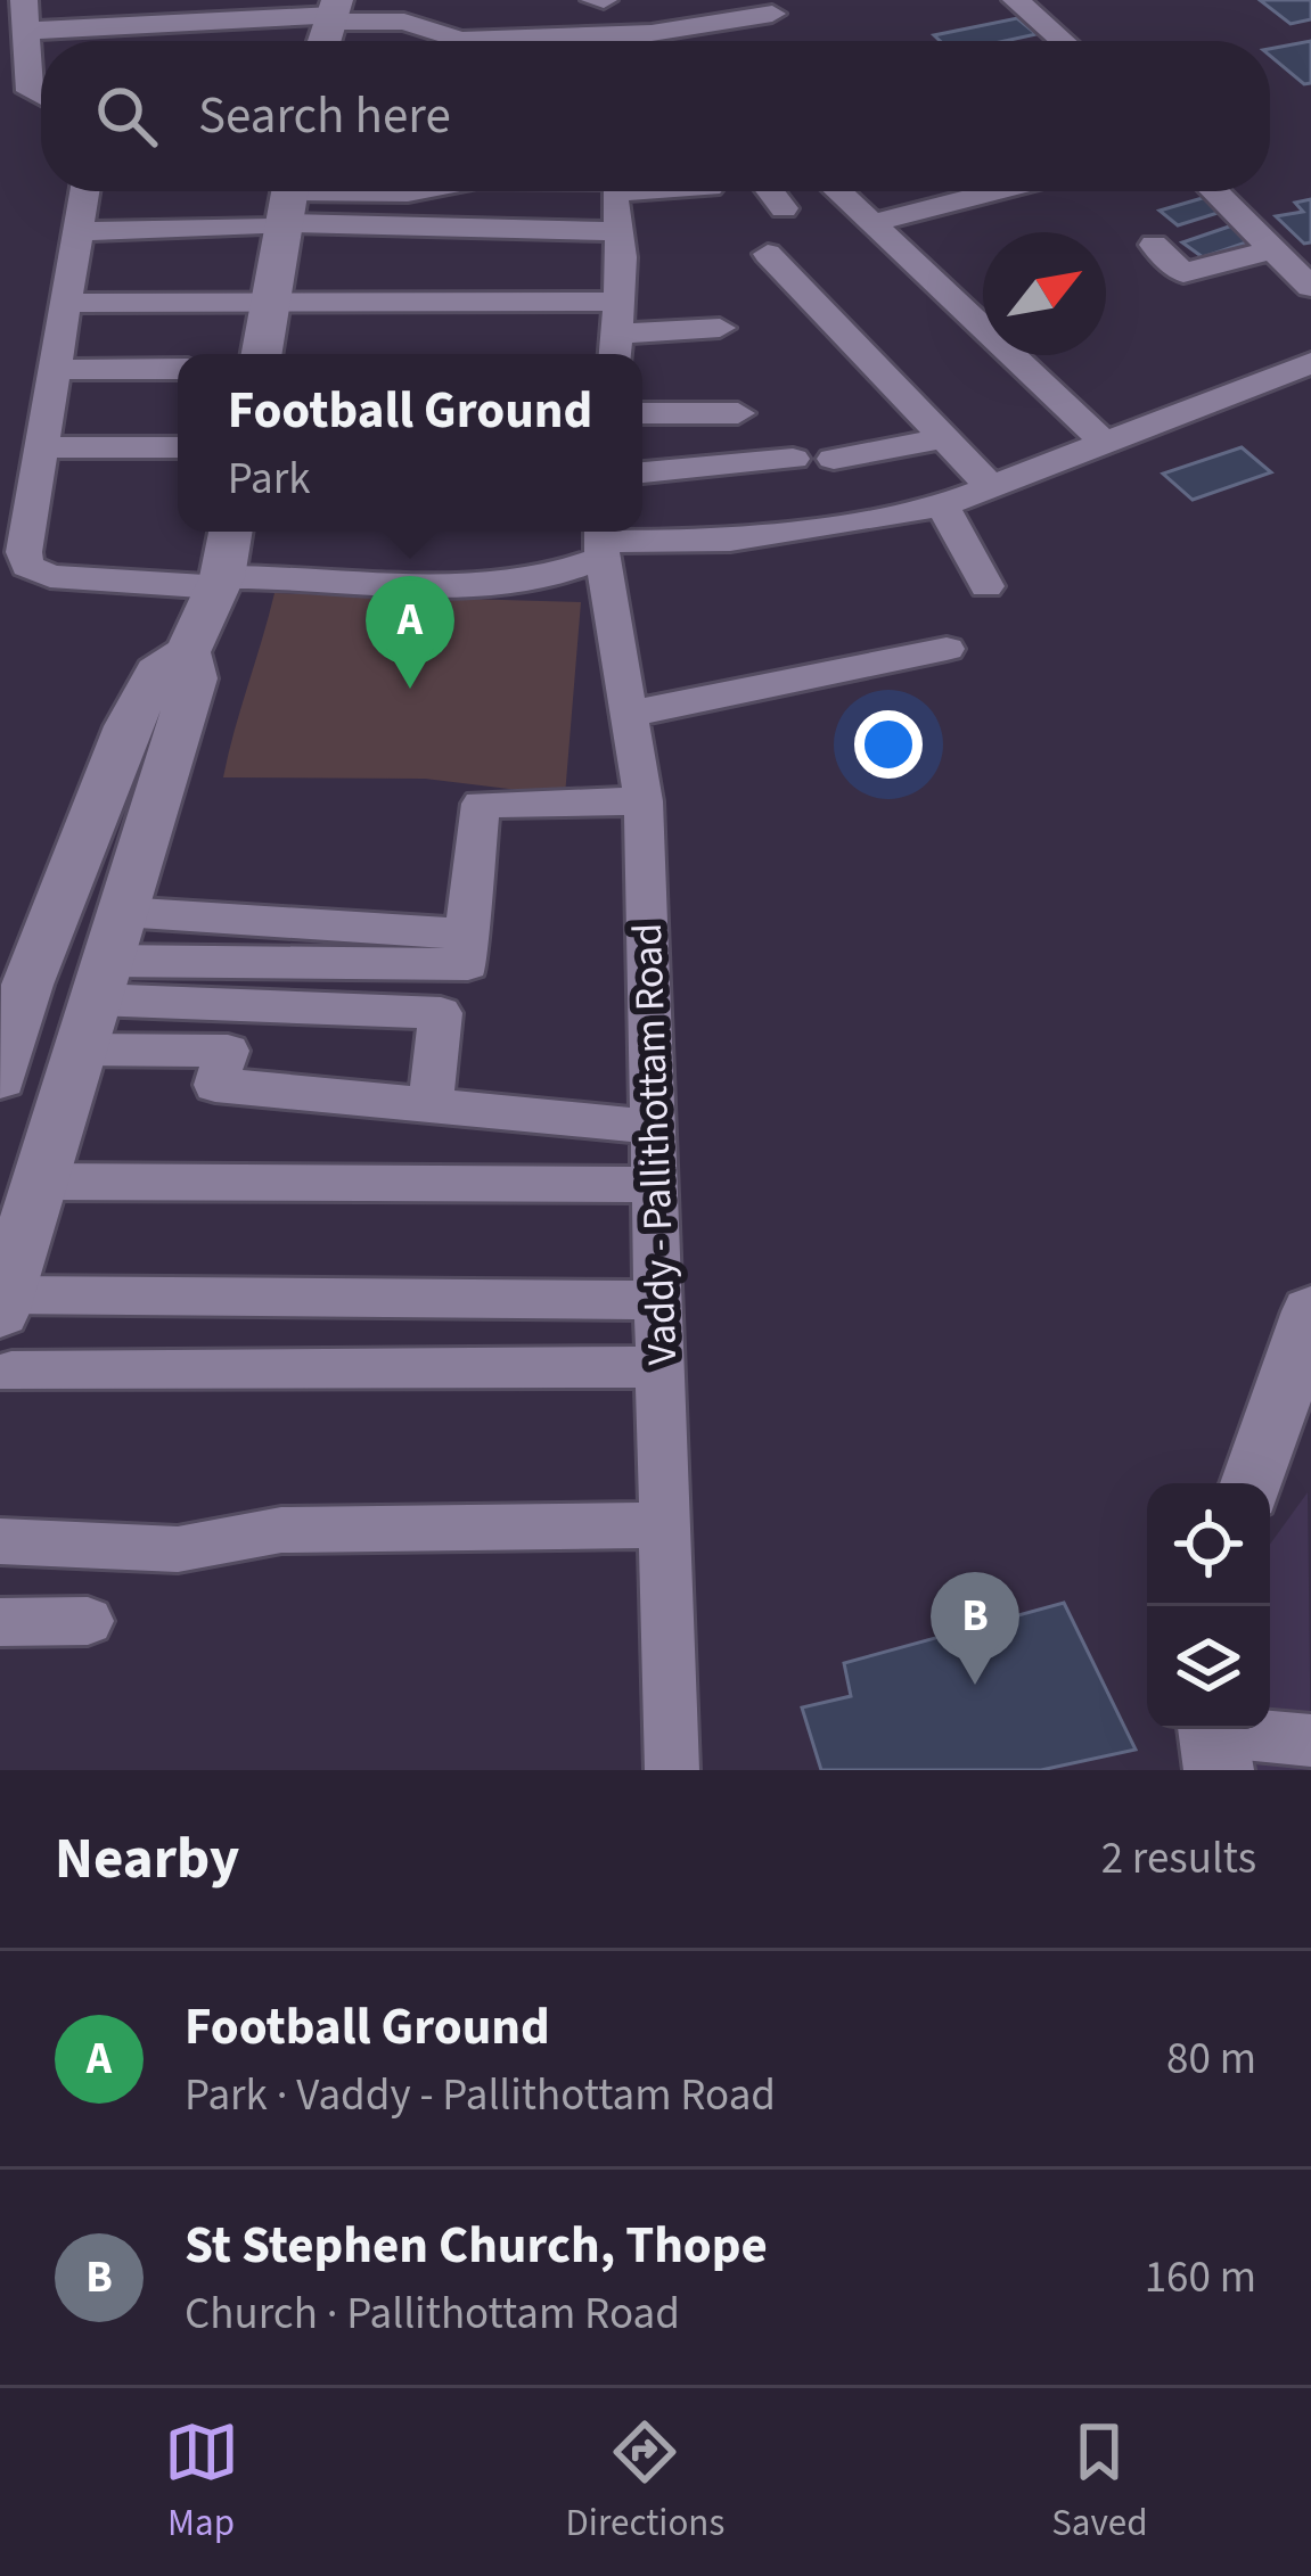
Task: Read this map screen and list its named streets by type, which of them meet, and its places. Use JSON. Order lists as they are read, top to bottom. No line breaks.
{"streets":{"street":["Vaddy - Pallithottam Road"]},"north":"top right","page":{"search":"Search here","popup":["Football Ground","Park"],"pins":["A","B"],"heading":["Nearby","2 results"],"list":[{"mark":"A","name":"Football Ground","note":"Park · Vaddy - Pallithottam Road","value":"80 m"},{"mark":"B","name":"St Stephen Church, Thope","note":"Church · Pallithottam Road","value":"160 m"}],"nav":["Map","Directions","Saved"]}}
